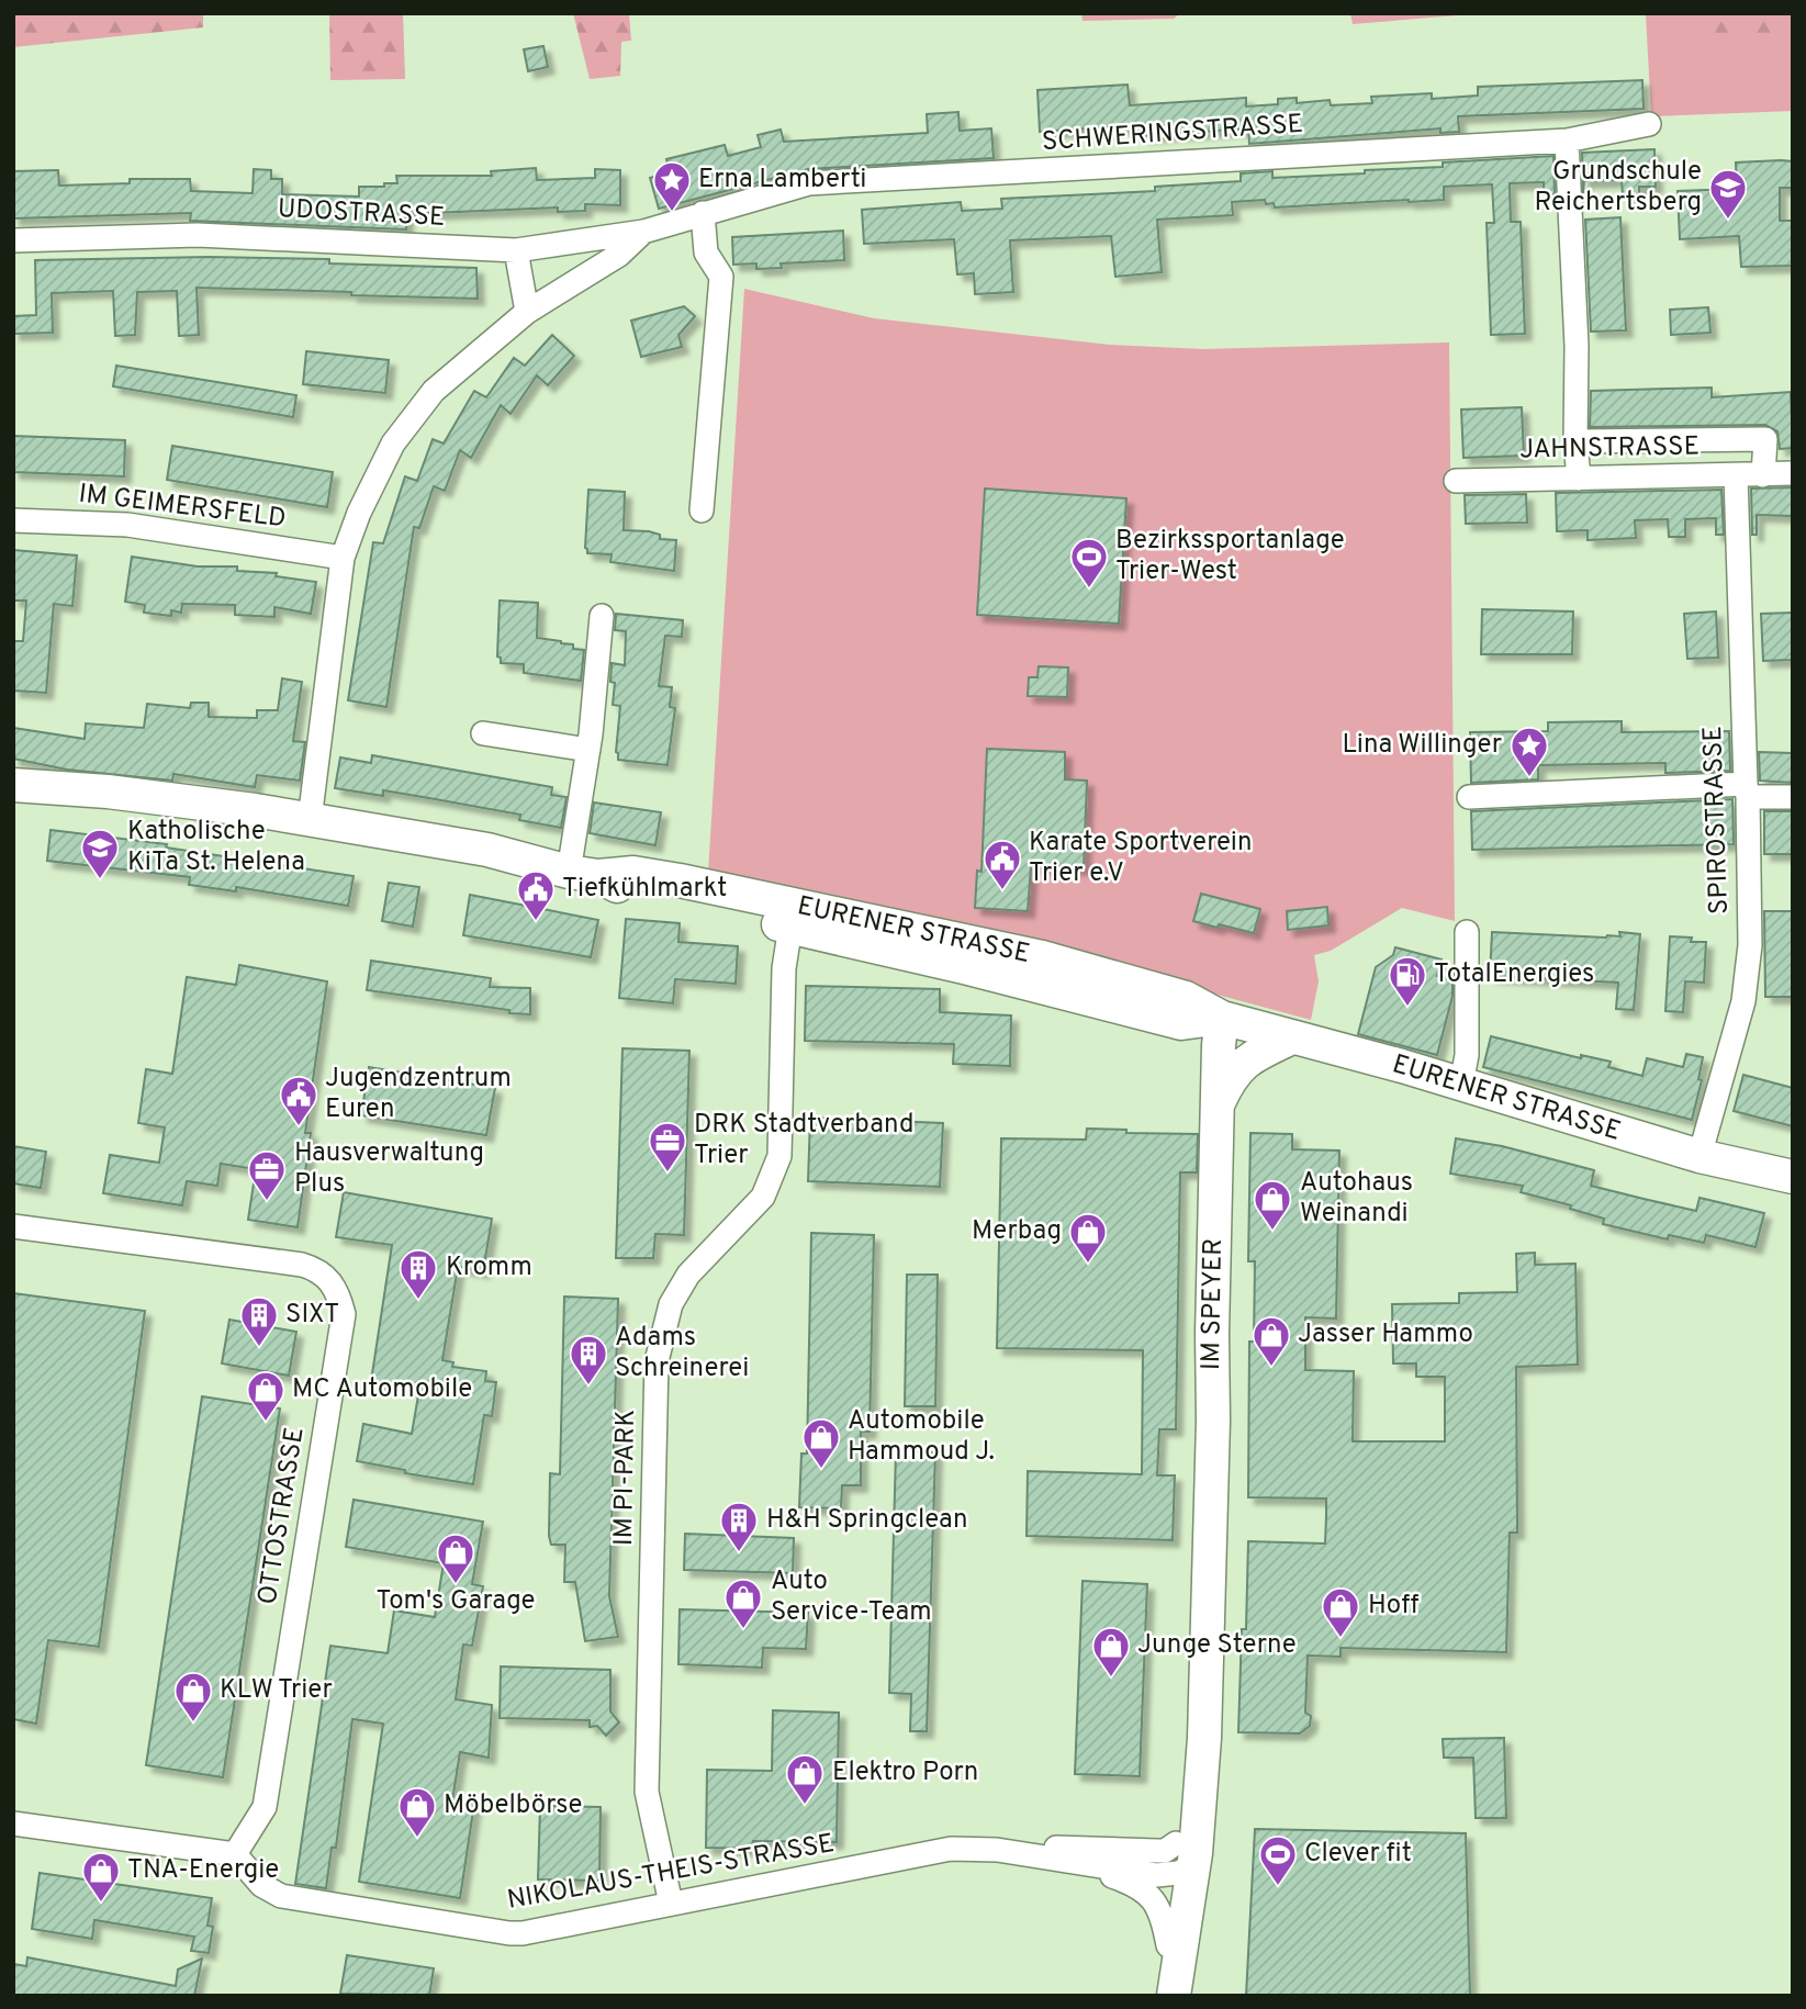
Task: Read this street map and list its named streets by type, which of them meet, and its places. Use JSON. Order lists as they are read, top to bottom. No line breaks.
{"streets":{"street":["SCHWERINGSTRASSE","UDOSTRASSE","JAHNSTRASSE","IM GEIMERSFELD","SPIROSTRASSE","EURENER STRASSE","IM SPEYER","IM PI-PARK","OTTOSTRASSE","NIKOLAUS-THEIS-STRASSE"]},"crossings":[["SCHWERINGSTRASSE","UDOSTRASSE"],["JAHNSTRASSE","SPIROSTRASSE"],["SPIROSTRASSE","EURENER STRASSE"],["EURENER STRASSE","IM SPEYER"],["EURENER STRASSE","IM PI-PARK"],["IM SPEYER","NIKOLAUS-THEIS-STRASSE"],["IM PI-PARK","NIKOLAUS-THEIS-STRASSE"],["OTTOSTRASSE","NIKOLAUS-THEIS-STRASSE"]],"places":{"place":["Erna Lamberti","Lina Willinger"],"school or university":["Grundschule Reichertsberg","Katholische KiTa St. Helena"],"sports":["Bezirkssportanlage Trier-West","Clever fit"],"public building":["Karate Sportverein Trier e.V","Tiefkühlmarkt","Jugendzentrum Euren"],"fuel station":["TotalEnergies"],"office":["DRK Stadtverband Trier","Hausverwaltung Plus"],"shop":["Autohaus Weinandi","Merbag","Jasser Hammo","MC Automobile","Automobile Hammoud J.","Tom's Garage","Auto Service-Team","Hoff","Junge Sterne","KLW Trier","Elektro Porn","Möbelbörse","TNA-Energie"],"building":["Kromm","SIXT","Adams Schreinerei","H&H Springclean"]}}
